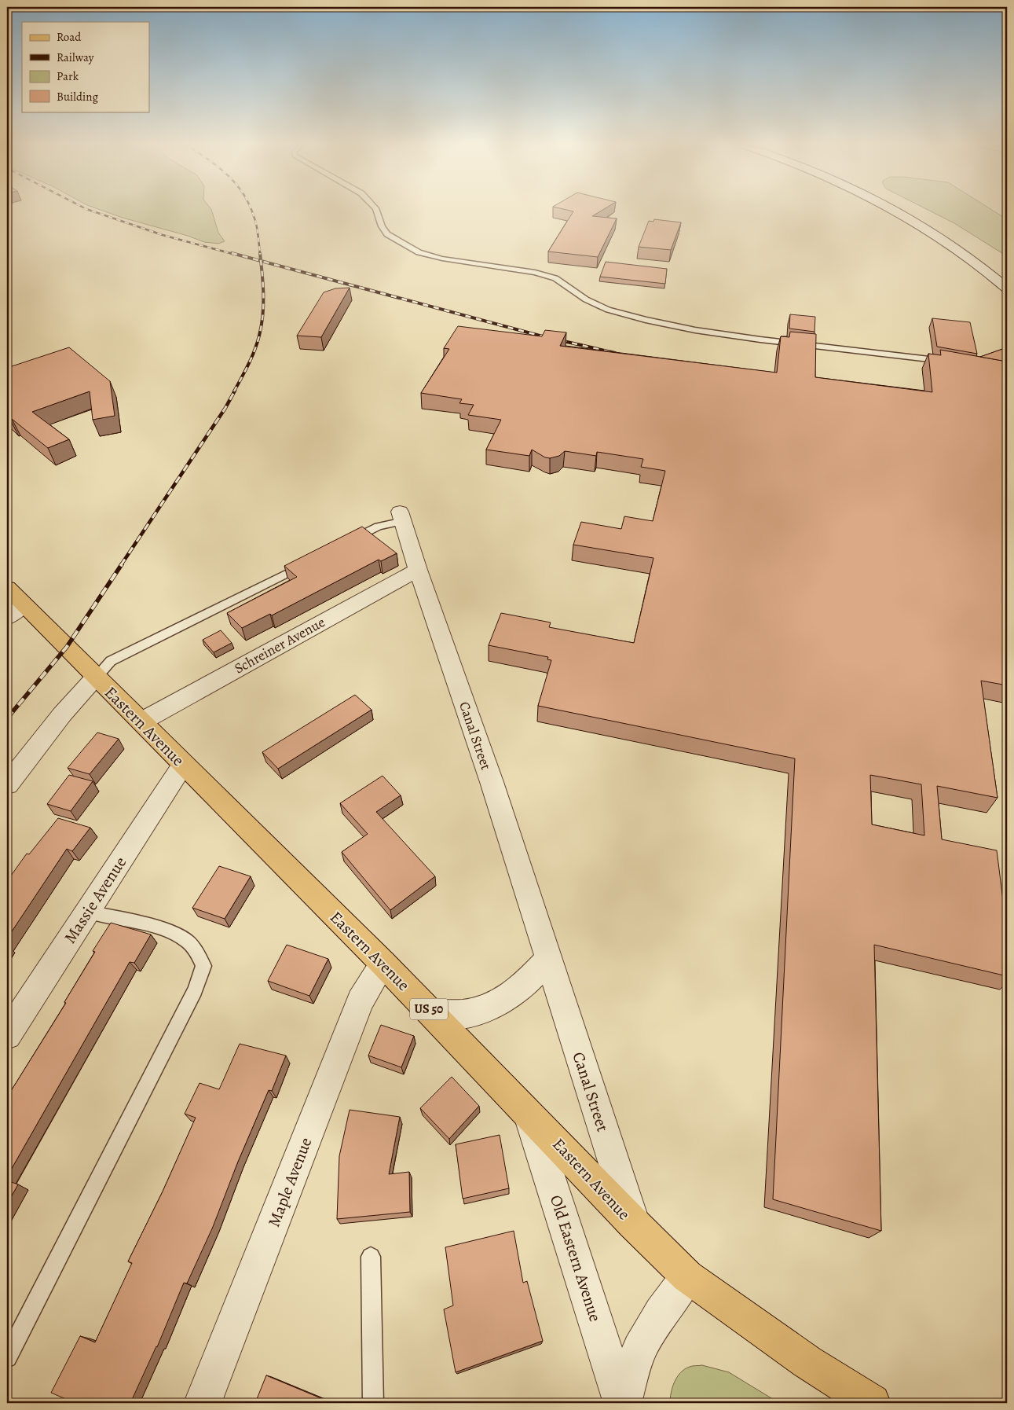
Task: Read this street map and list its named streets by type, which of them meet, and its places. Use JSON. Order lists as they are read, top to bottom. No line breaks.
{"streets":{"main road":["Eastern Avenue","US 50"],"street":["Schreiner Avenue","Canal Street","Massie Avenue","Maple Avenue","Old Eastern Avenue"]},"crossings":[["Schreiner Avenue","Eastern Avenue"],["Schreiner Avenue","Canal Street"],["Eastern Avenue","Canal Street"],["Eastern Avenue","Massie Avenue"],["Eastern Avenue","Maple Avenue"],["Eastern Avenue","Old Eastern Avenue"]],"legend":["Road","Railway","Park","Building"]}
